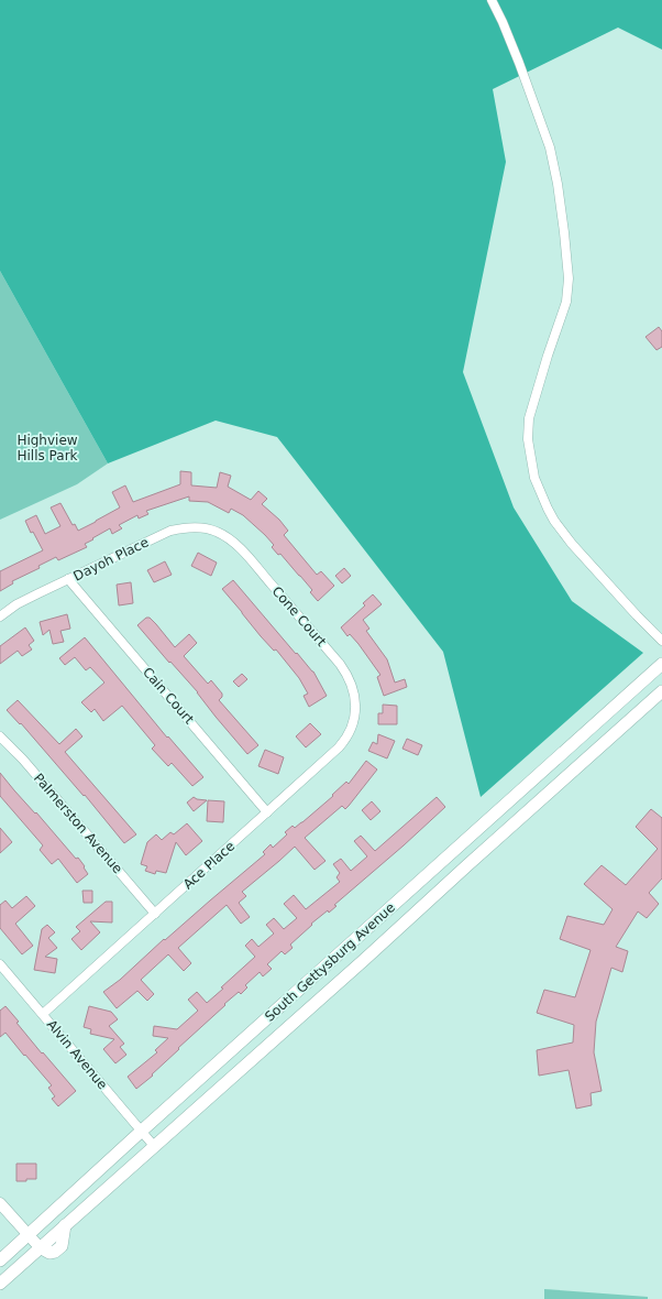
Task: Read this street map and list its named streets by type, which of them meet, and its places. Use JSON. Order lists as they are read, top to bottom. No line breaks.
{"streets":{"main road":["South Gettysburg Avenue"],"street":["Dayoh Place","Cone Court","Cain Court","Palmerston Avenue","Ace Place","Alvin Avenue"]},"crossings":[["Dayoh Place","Cone Court"],["Dayoh Place","Cain Court"],["Cone Court","Ace Place"],["Cain Court","Ace Place"],["Palmerston Avenue","Ace Place"],["Ace Place","Alvin Avenue"],["South Gettysburg Avenue","Alvin Avenue"]],"parks":["Highview Hills Park"]}
